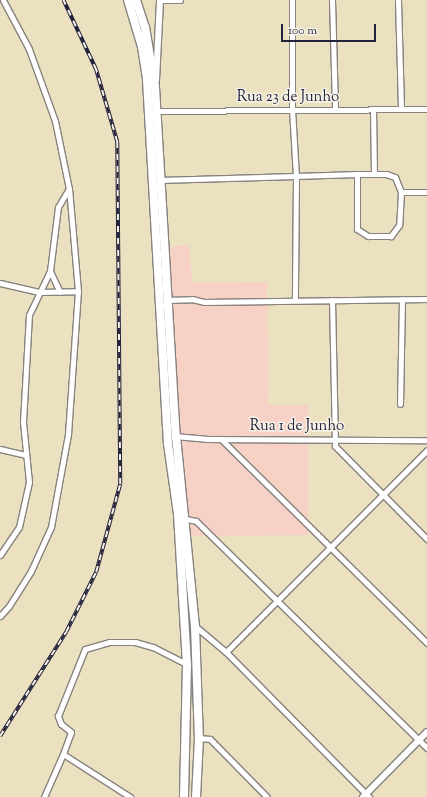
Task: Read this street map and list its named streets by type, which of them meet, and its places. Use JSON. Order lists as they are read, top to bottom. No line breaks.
{"streets":{"street":["Rua 23 de Junho","Rua 1 de Junho"]},"scale_bar":"100 m"}
